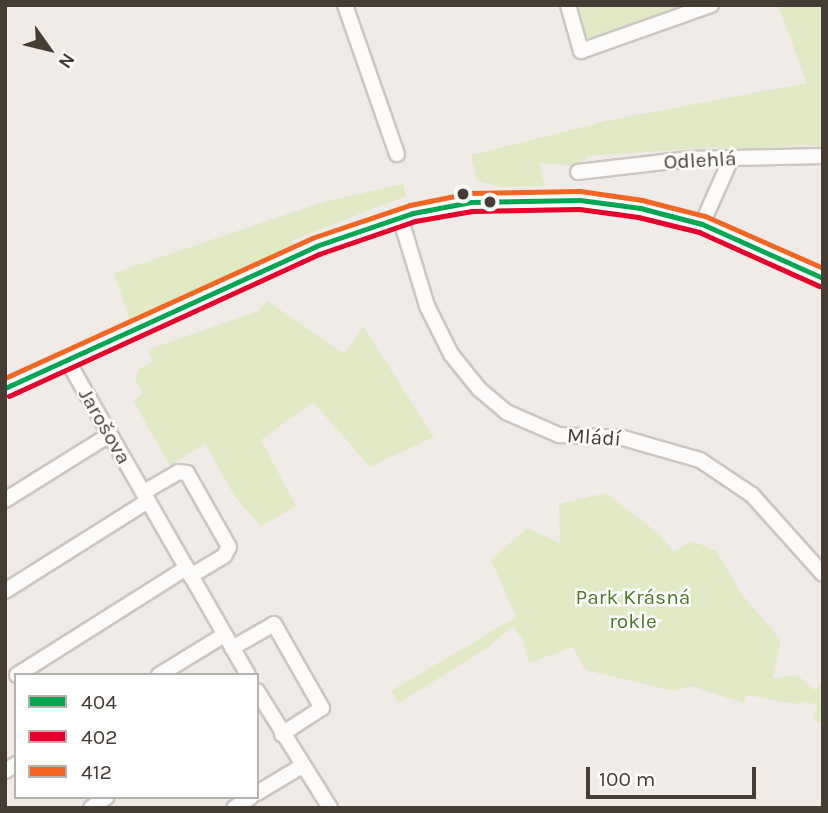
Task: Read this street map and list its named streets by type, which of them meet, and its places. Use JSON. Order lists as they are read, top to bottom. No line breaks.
{"streets":{"street":["Odlehlá","Jarošova","Mládí"]},"parks":["Park Krásná rokle"],"lines":["transit line 412","transit line 404","transit line 402"],"legend":["404","402","412"],"scale_bar":"100 m","north":"bottom right"}
